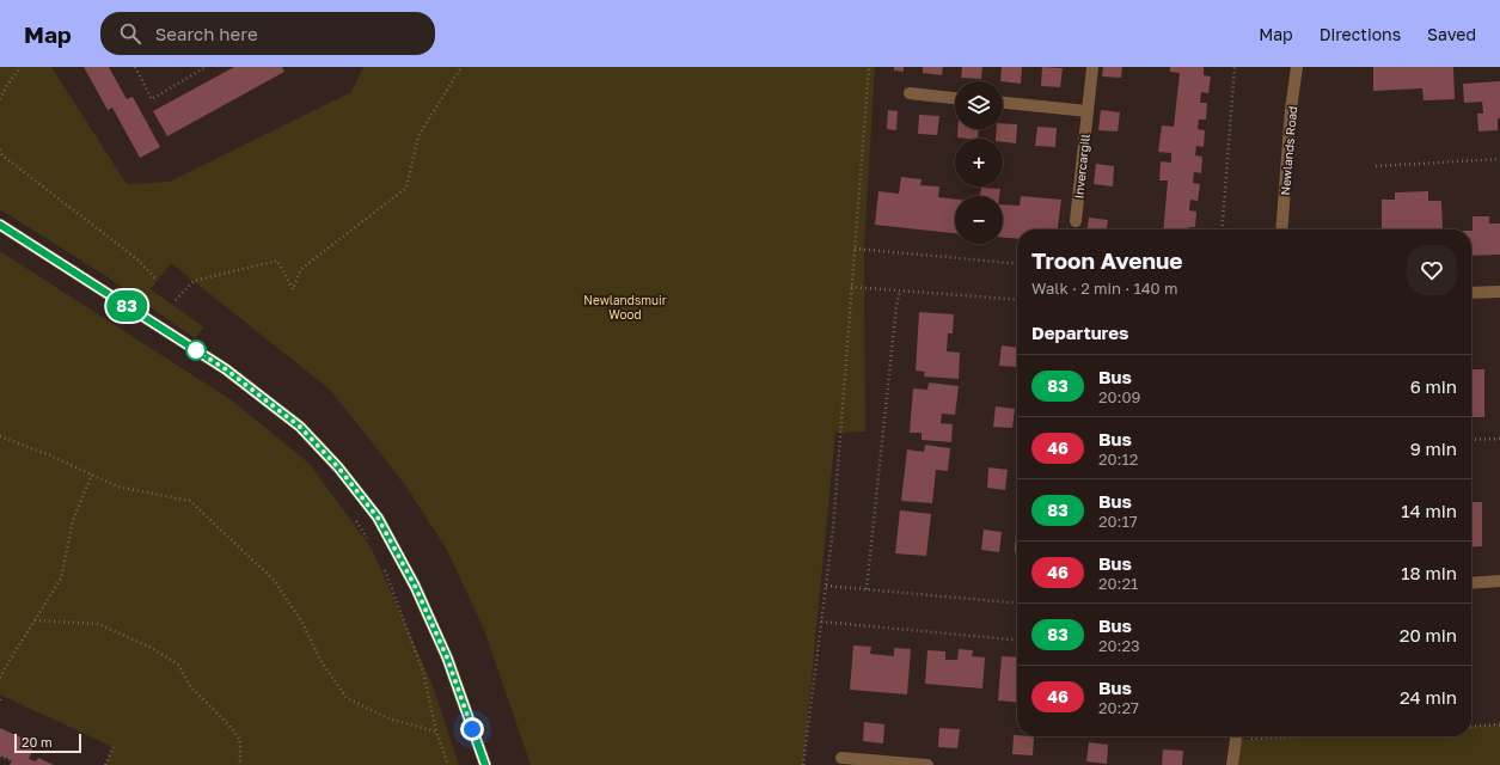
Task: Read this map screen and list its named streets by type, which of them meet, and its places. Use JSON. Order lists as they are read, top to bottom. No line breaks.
{"streets":{"street":["Newlands Road","Invercargill"]},"parks":["Newlandsmuir Wood"],"lines":["bus line 83"],"scale_bar":"20 m","page":{"header":"Map","search":"Search here","nav":["Map","Directions","Saved"],"on_map":"83","map_buttons":["+","−"],"heading":[["Troon Avenue","Walk · 2 min · 140 m"],"Departures"],"list":[{"mark":"83","name":"Bus","note":"20:09","value":"6 min"},{"mark":"46","name":"Bus","note":"20:12","value":"9 min"},{"mark":"83","name":"Bus","note":"20:17","value":"14 min"},{"mark":"46","name":"Bus","note":"20:21","value":"18 min"},{"mark":"83","name":"Bus","note":"20:23","value":"20 min"},{"mark":"46","name":"Bus","note":"20:27","value":"24 min"}],"scale":"20 m"}}
